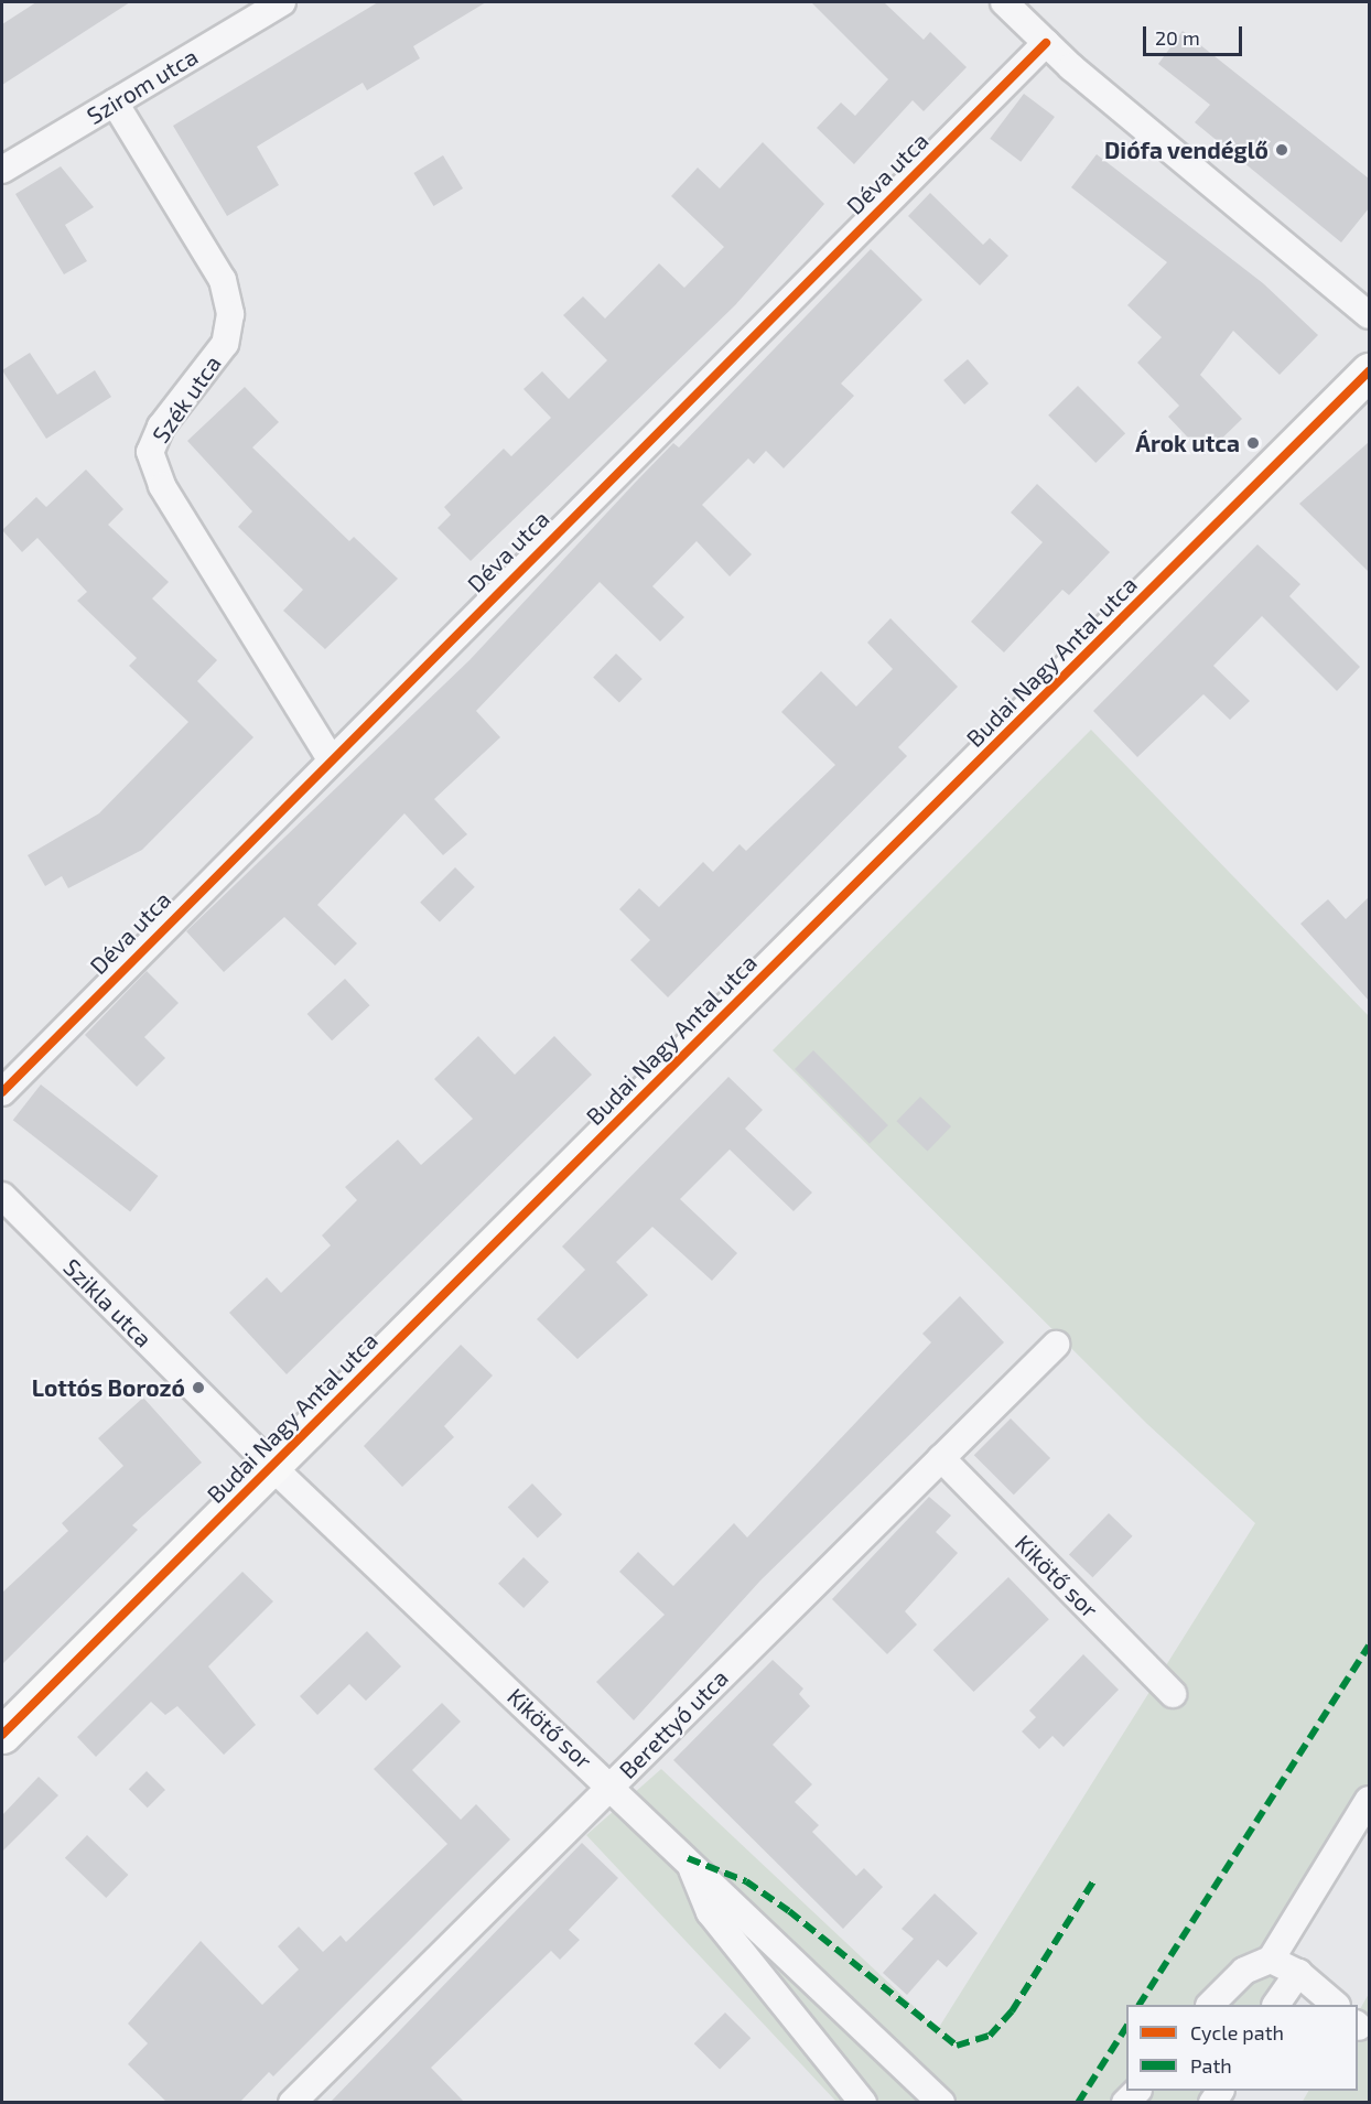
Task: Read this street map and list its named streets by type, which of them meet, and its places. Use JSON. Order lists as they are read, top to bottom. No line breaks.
{"streets":{"main road":["Budai Nagy Antal utca"],"street":["Szirom utca","Déva utca","Szék utca","Szikla utca","Kikötő sor","Berettyó utca"]},"crossings":[["Szirom utca","Szék utca"],["Déva utca","Szék utca"],["Budai Nagy Antal utca","Szikla utca"],["Budai Nagy Antal utca","Kikötő sor"],["Szikla utca","Kikötő sor"],["Kikötő sor","Berettyó utca"]],"places":["Diófa vendéglő","Árok utca","Lottós Borozó"],"legend":["Cycle path","Path"],"scale_bar":"20 m"}
